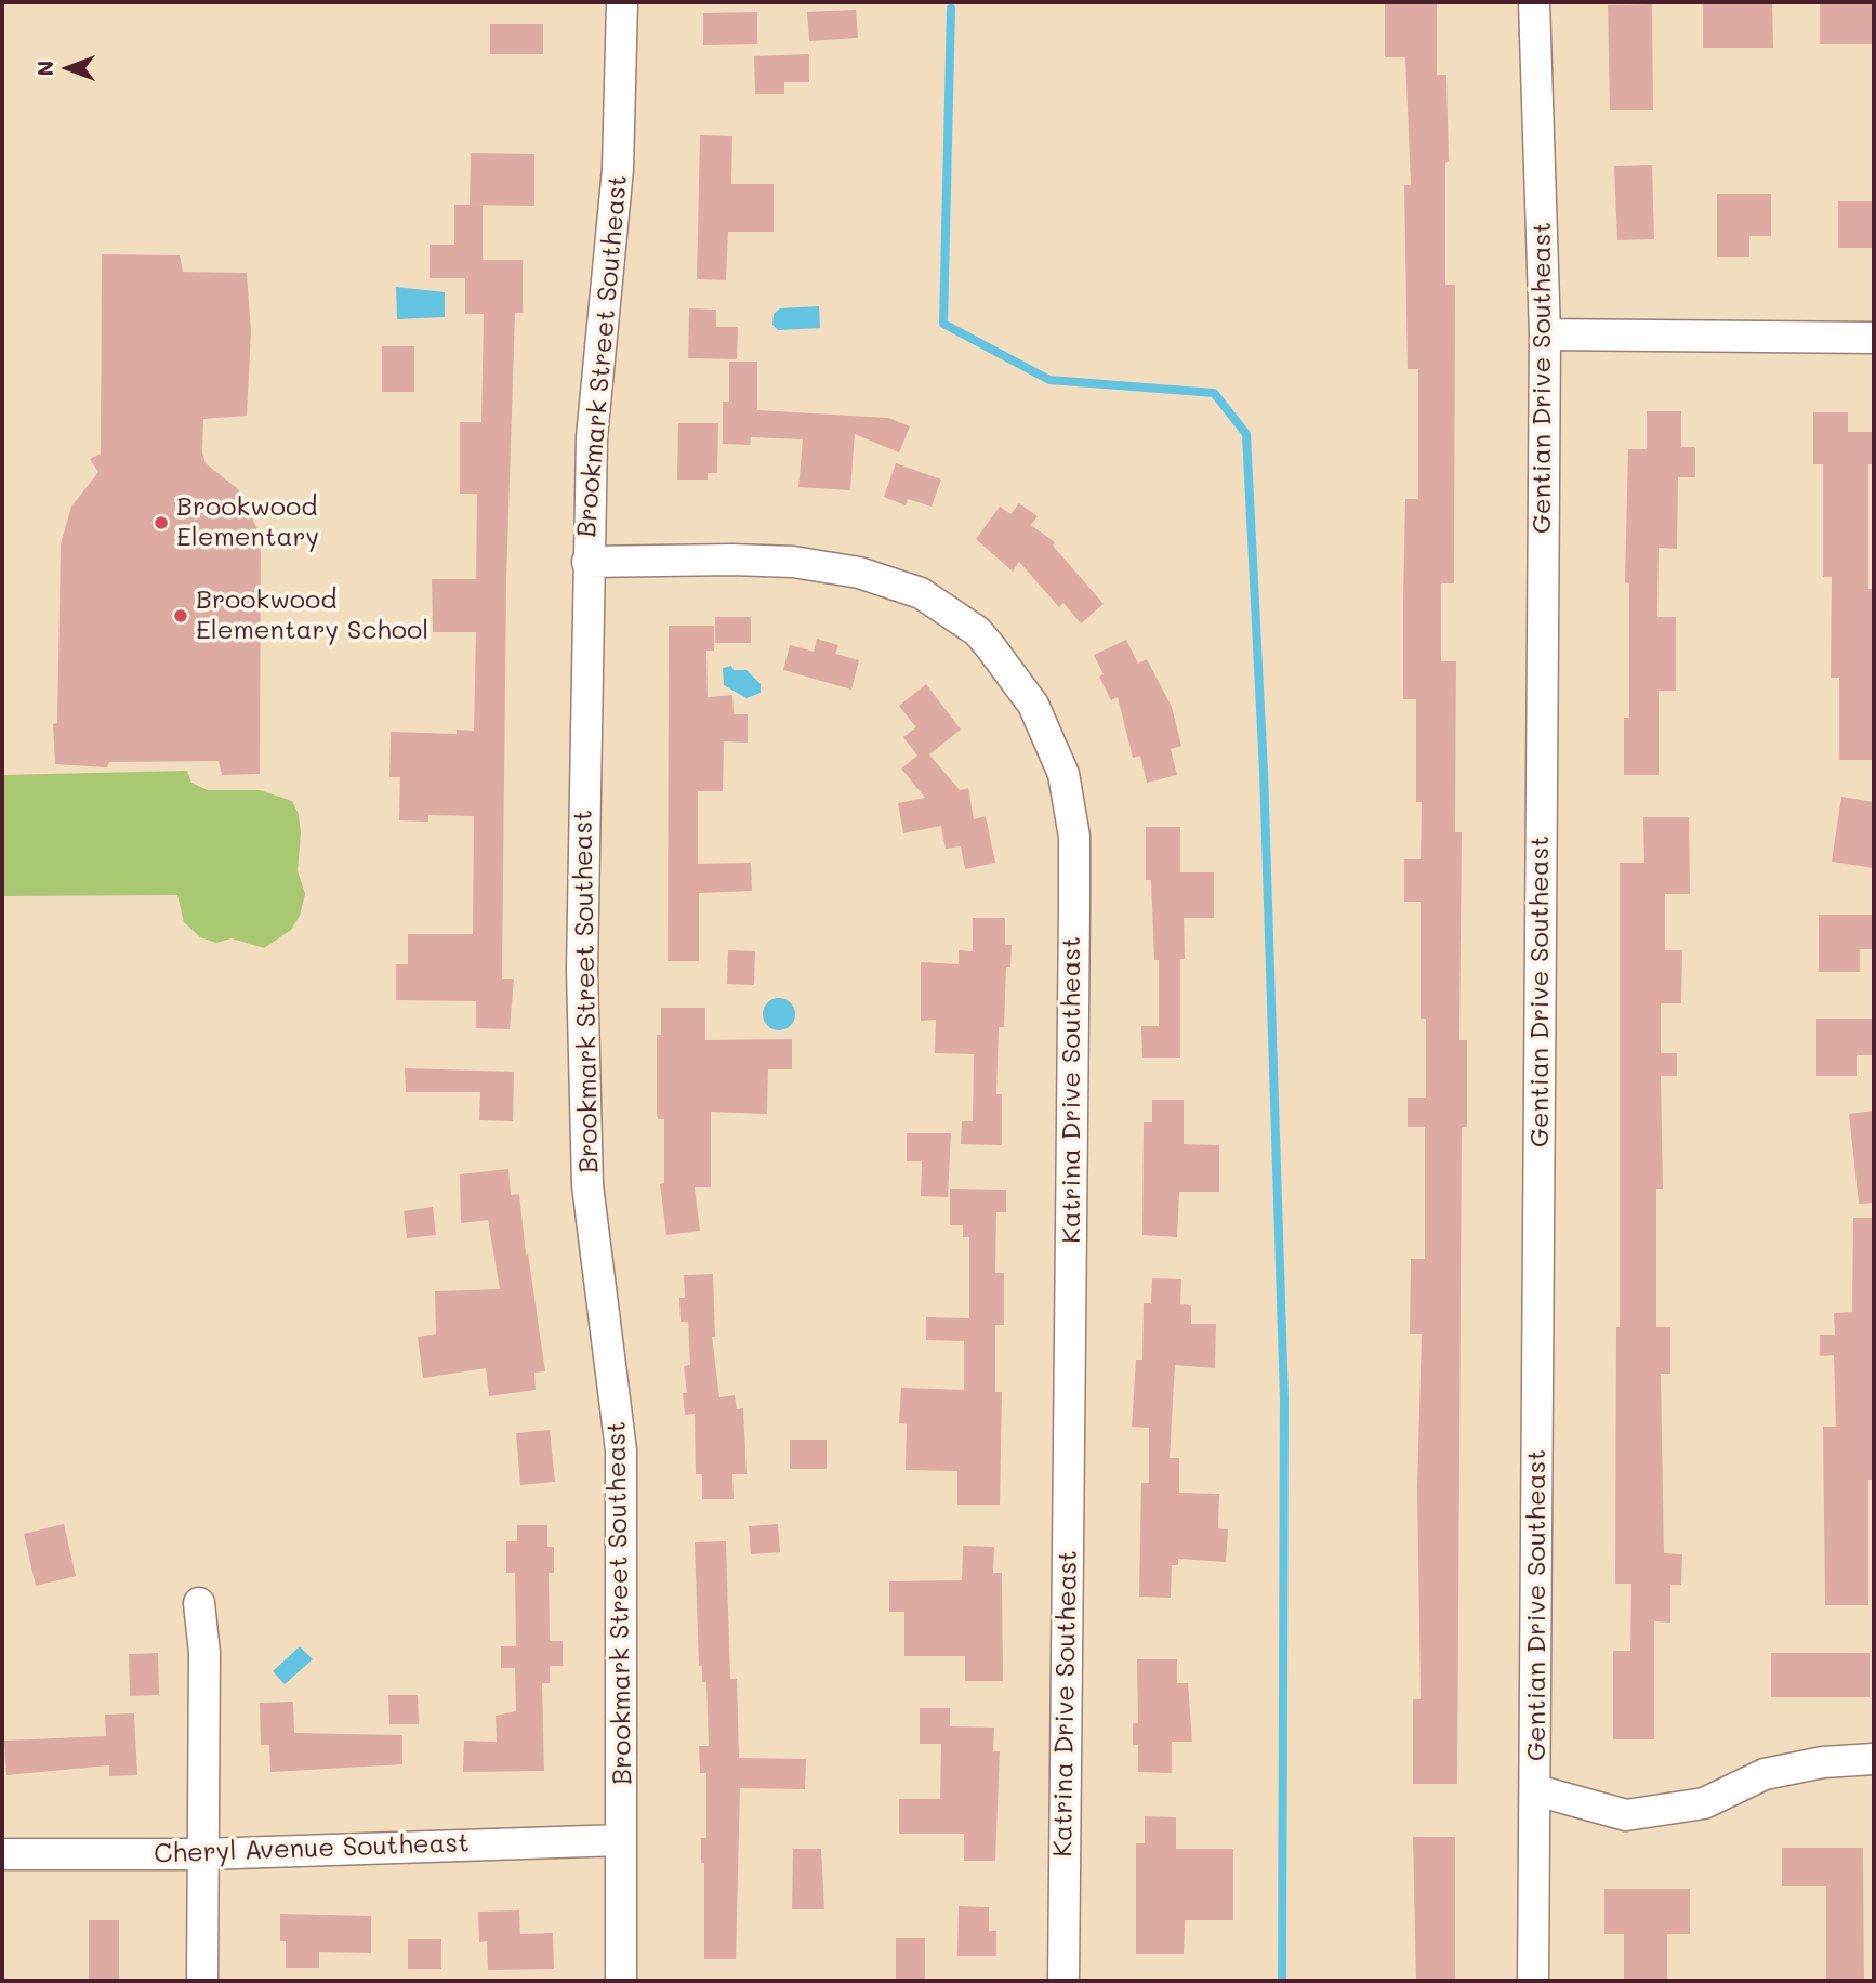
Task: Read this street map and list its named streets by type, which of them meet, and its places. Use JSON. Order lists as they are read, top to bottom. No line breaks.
{"streets":{"street":["Brookmark Street Southeast","Gentian Drive Southeast","Katrina Drive Southeast","Cheryl Avenue Southeast"]},"crossings":[["Brookmark Street Southeast","Katrina Drive Southeast"],["Brookmark Street Southeast","Cheryl Avenue Southeast"]],"places":["Brookwood Elementary","Brookwood Elementary School"],"north":"left"}
